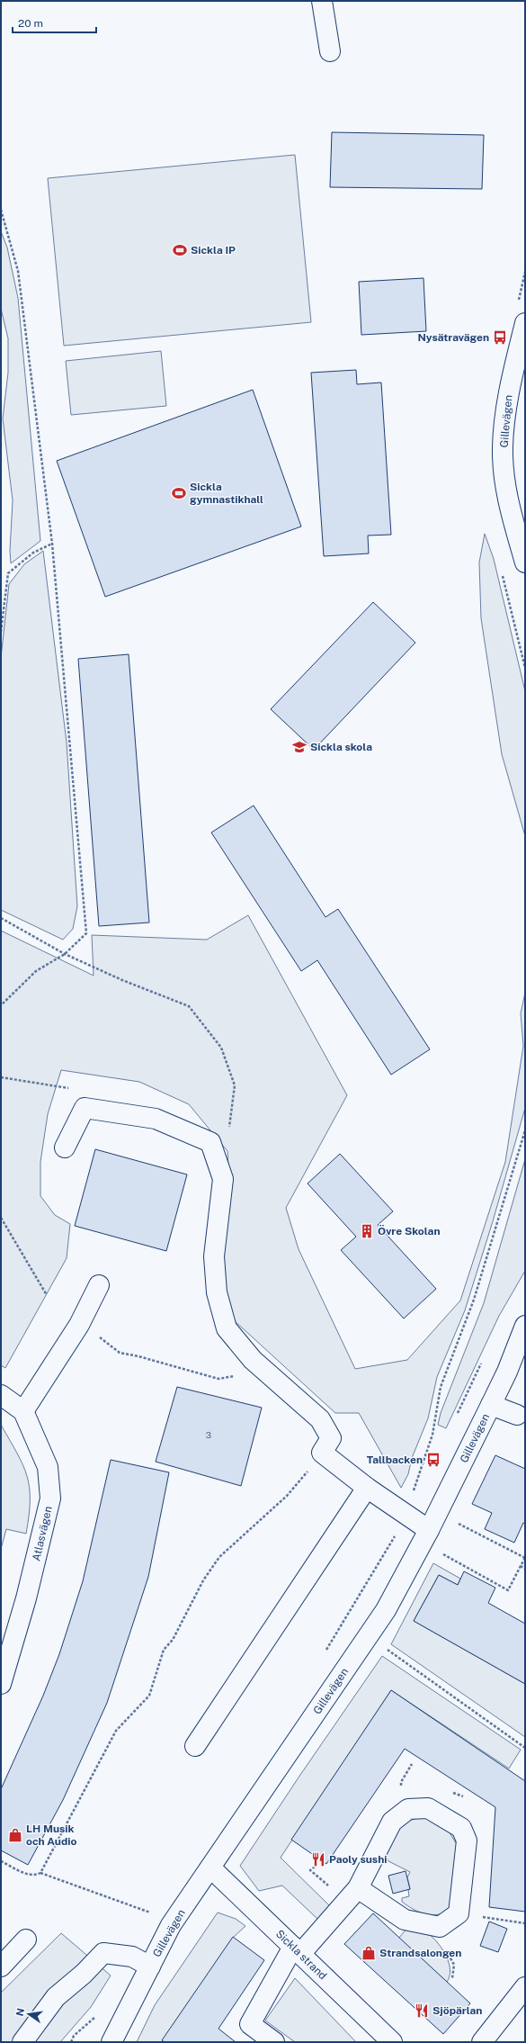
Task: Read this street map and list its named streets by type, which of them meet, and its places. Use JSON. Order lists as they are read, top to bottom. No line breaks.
{"streets":{"street":["Gillevägen","Atlasvägen","Sickla strand"]},"crossings":[["Gillevägen","Sickla strand"]],"places":{"sports":["Sickla IP","Sickla gymnastikhall"],"bus stop":["Nysätravägen","Tallbacken"],"school or university":["Sickla skola"],"building":["Övre Skolan"],"shop":["LH Musik och Audio","Strandsalongen"],"restaurant":["Paoly sushi","Sjöpärlan"]},"house_numbers":["3"],"scale_bar":"20 m","north":"left"}
